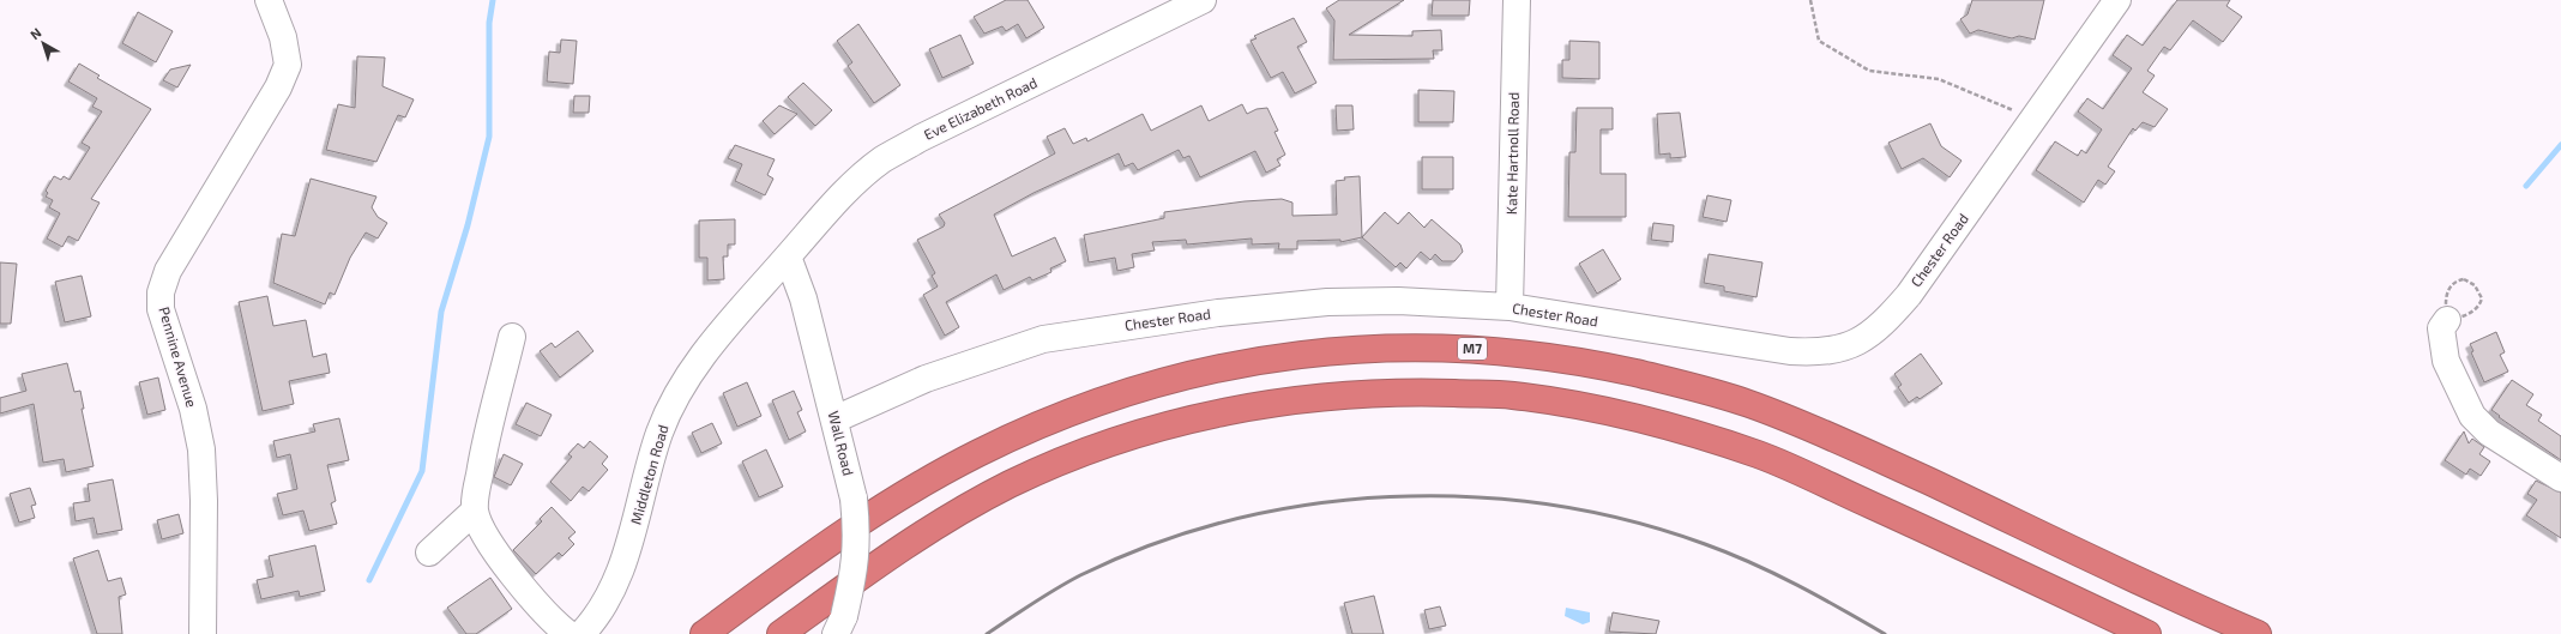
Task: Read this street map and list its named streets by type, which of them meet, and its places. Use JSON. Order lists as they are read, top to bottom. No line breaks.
{"streets":{"highway":["M7"],"street":["Eve Elizabeth Road","Kate Hartnoll Road","Chester Road","Pennine Avenue","Wall Road","Middleton Road"]},"crossings":[["Eve Elizabeth Road","Wall Road"],["Eve Elizabeth Road","Middleton Road"],["Kate Hartnoll Road","Chester Road"],["Chester Road","Wall Road"],["Wall Road","Middleton Road"]],"north":"top left"}
